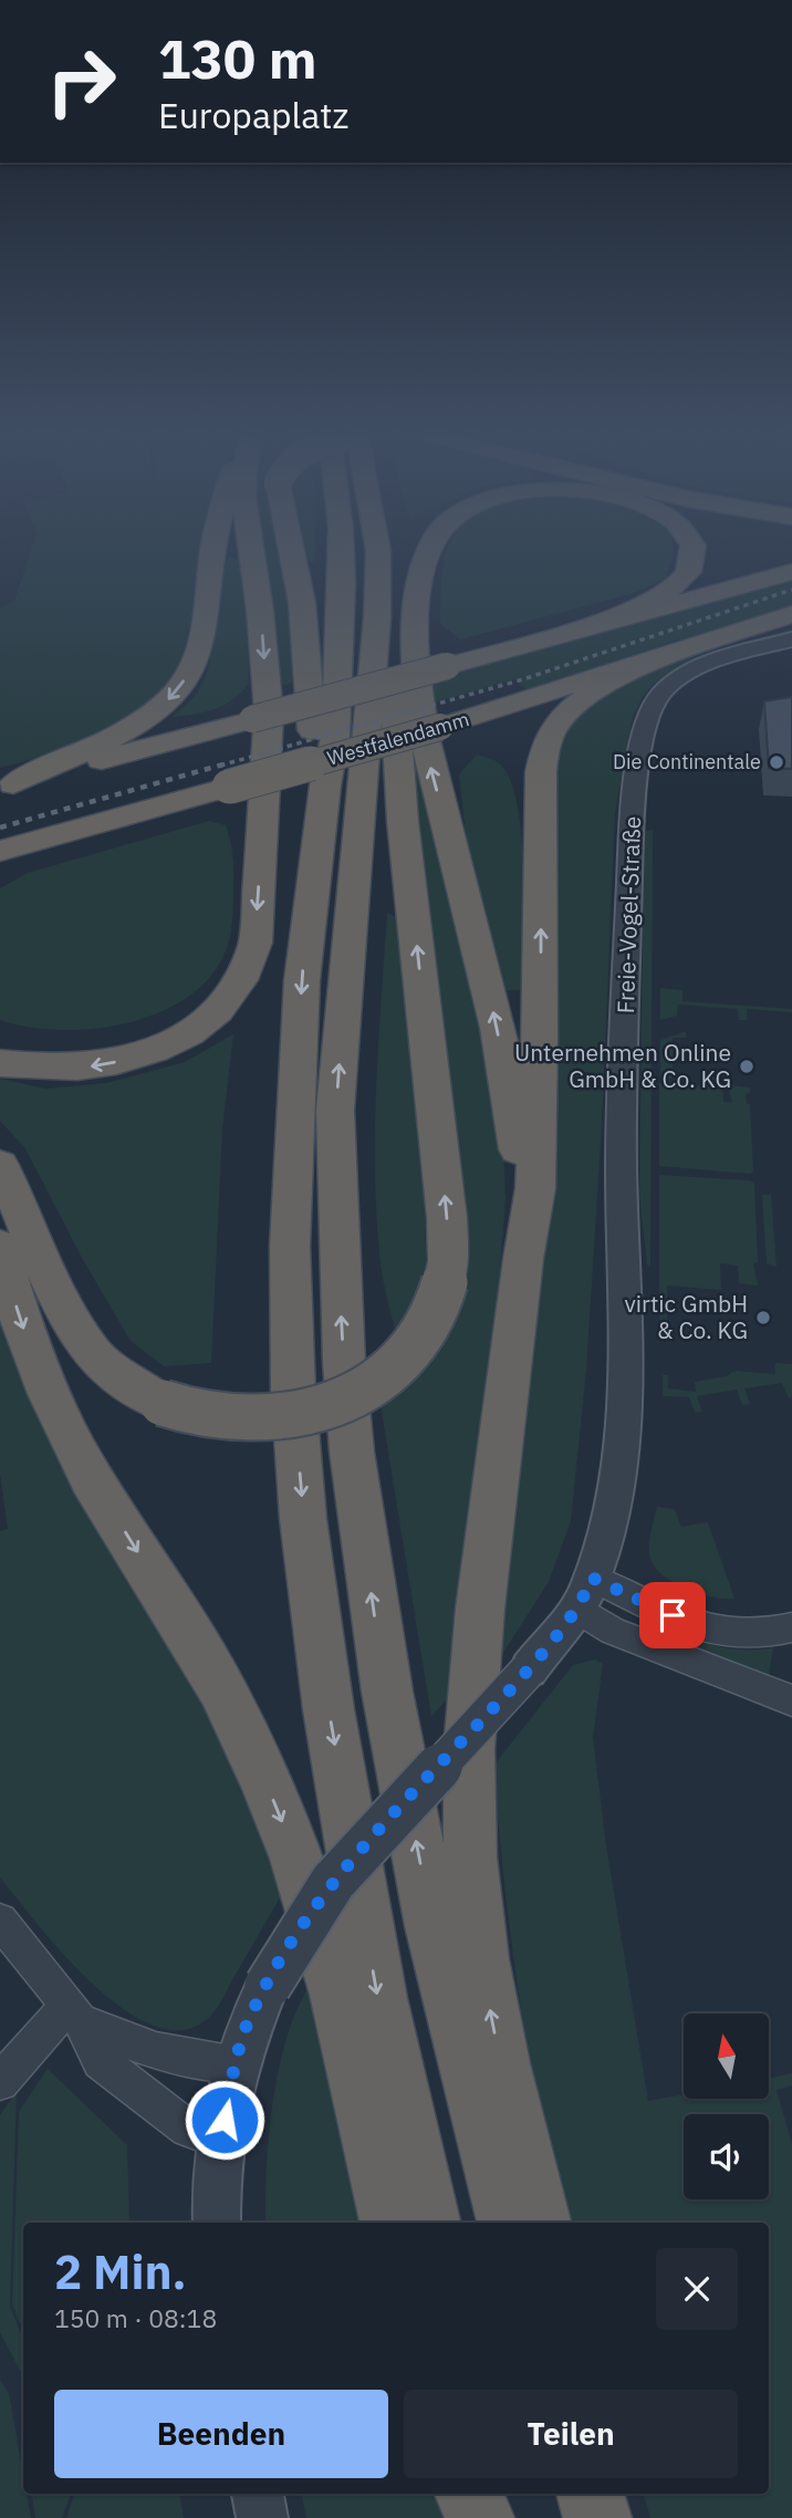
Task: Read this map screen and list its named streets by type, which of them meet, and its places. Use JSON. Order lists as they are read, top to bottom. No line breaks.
{"streets":{"highway":["Westfalendamm"],"street":["Freie-Vogel-Straße"]},"places":["Die Continentale","Unternehmen Online GmbH & Co. KG","virtic GmbH & Co. KG"],"north":"top","page":{"turn":["130 m","Europaplatz"],"heading":["2 Min.","150 m · 08:18"],"buttons":["Beenden","Teilen"]}}
